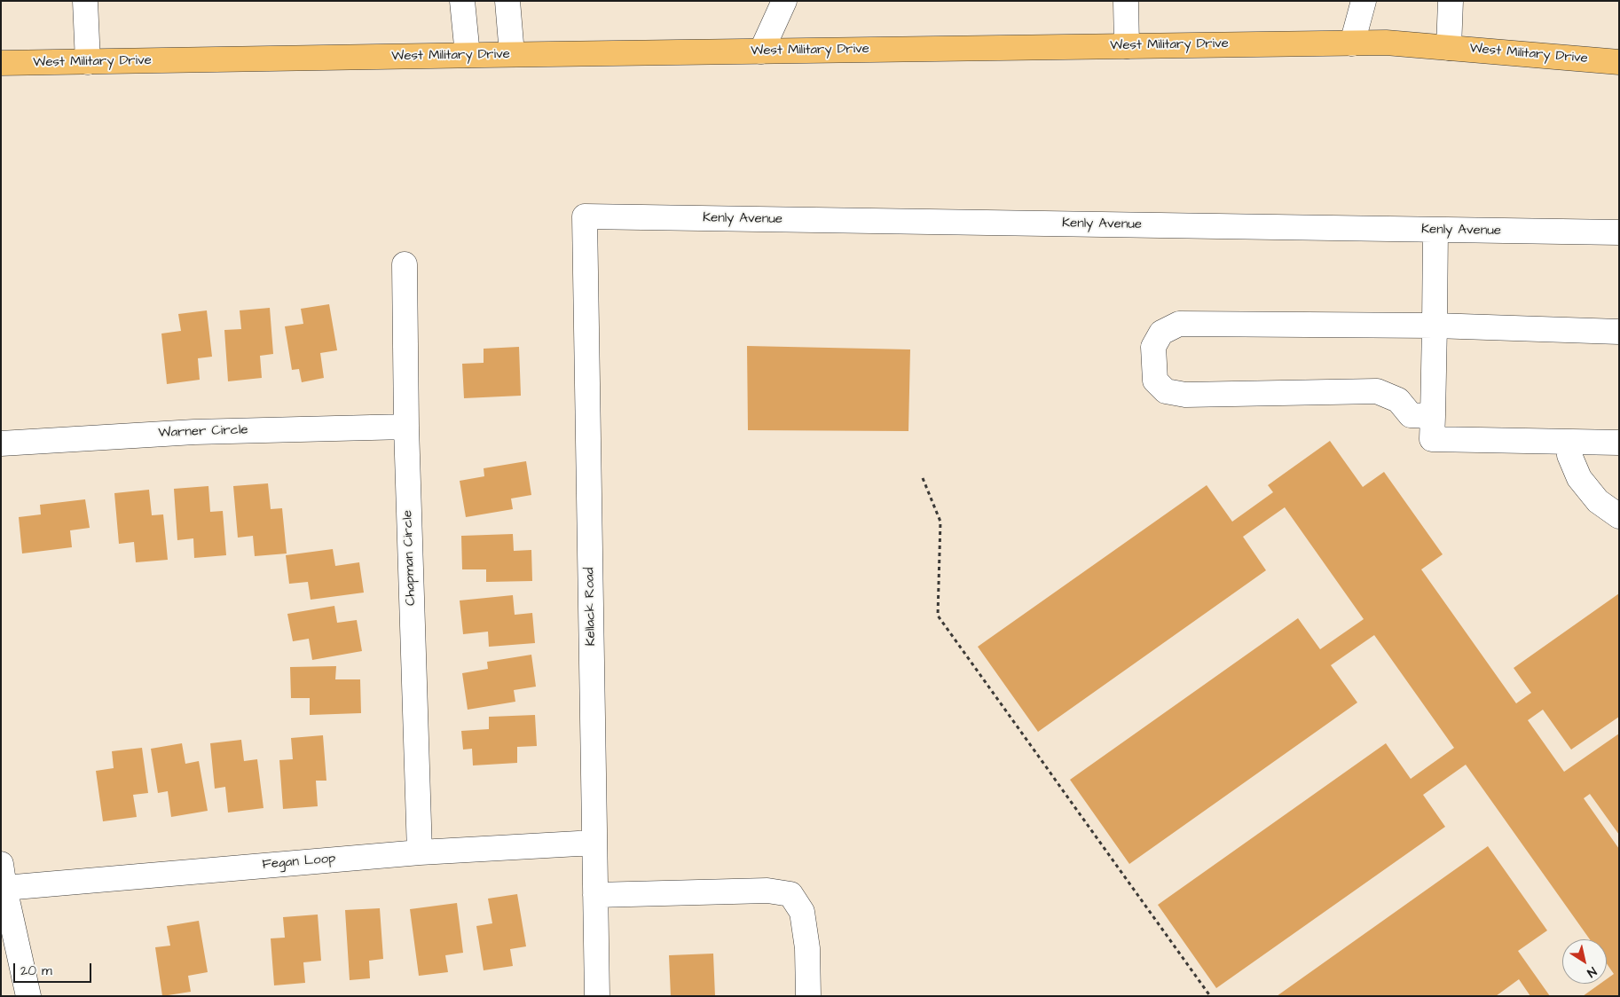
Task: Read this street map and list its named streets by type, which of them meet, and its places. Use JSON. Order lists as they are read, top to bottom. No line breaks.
{"streets":{"main road":["West Military Drive"],"street":["Kenly Avenue","Warner Circle","Chapman Circle","Kellack Road","Fegan Loop"]},"crossings":[["Kenly Avenue","Kellack Road"],["Warner Circle","Chapman Circle"],["Chapman Circle","Fegan Loop"],["Kellack Road","Fegan Loop"]],"scale_bar":"20 m","north":"bottom right"}
